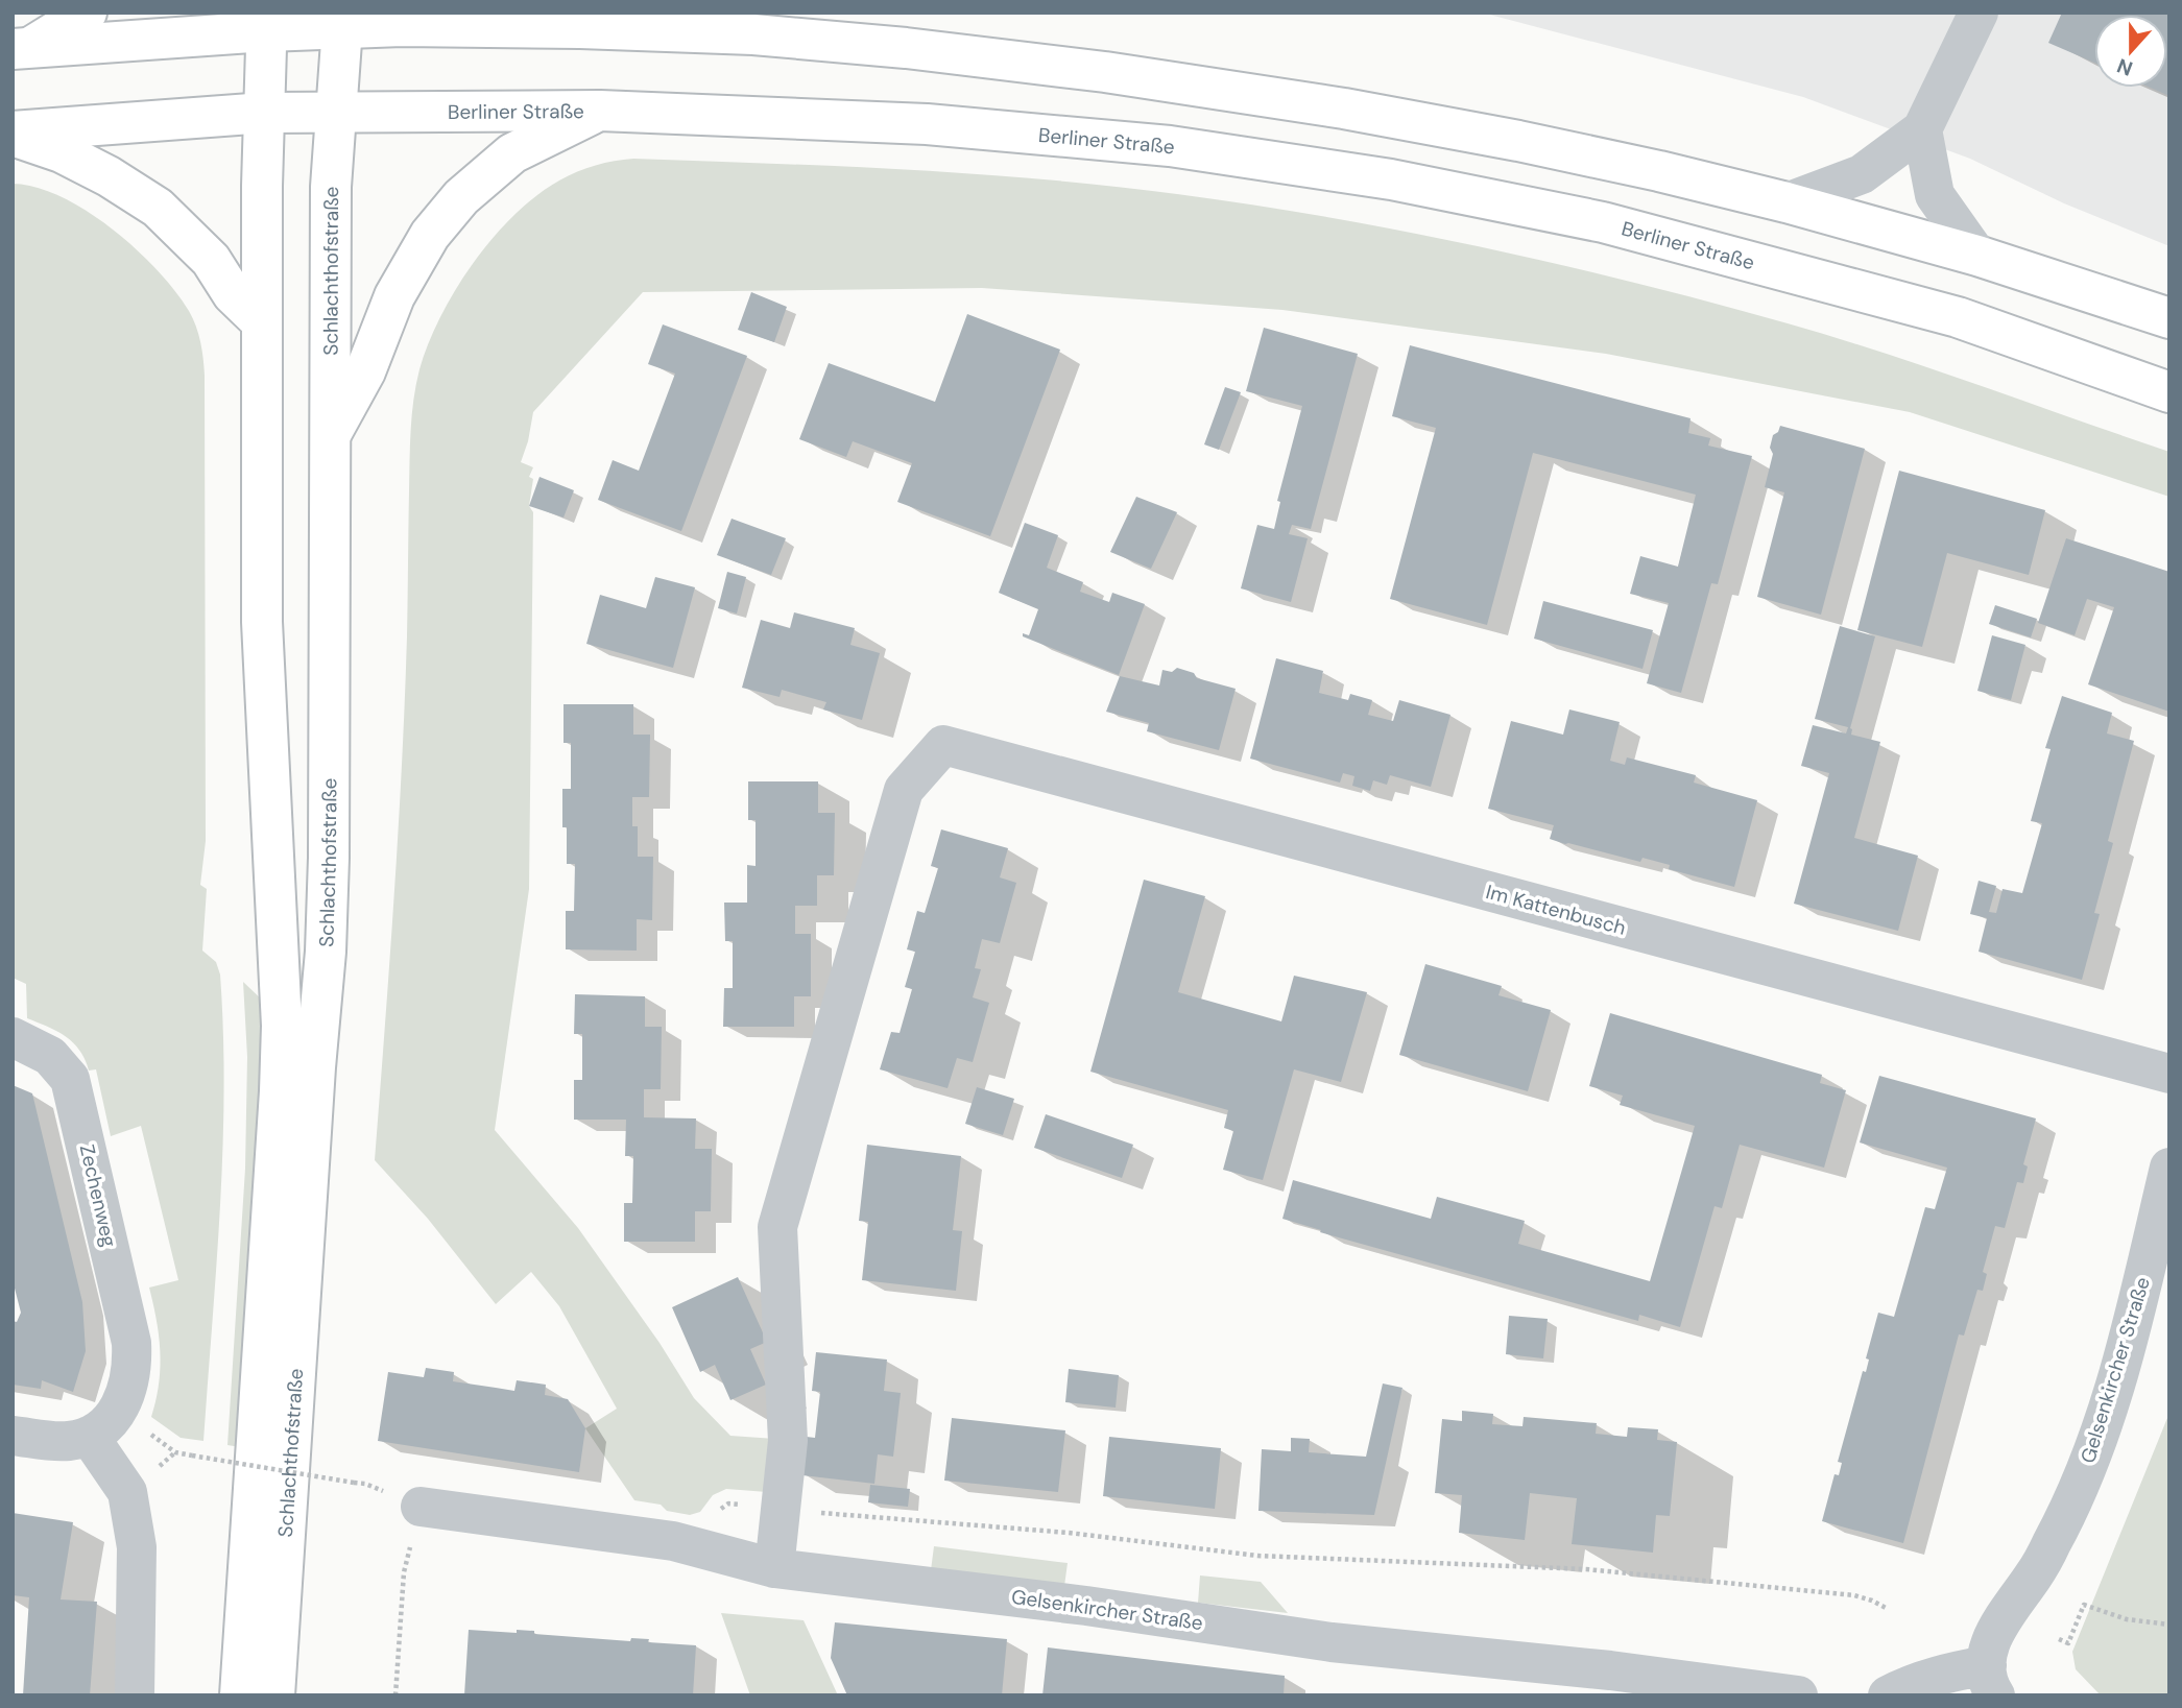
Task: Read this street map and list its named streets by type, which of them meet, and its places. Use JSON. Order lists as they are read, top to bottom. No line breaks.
{"streets":{"main road":["Berliner Straße","Schlachthofstraße"],"street":["Im Kattenbusch","Zechenweg","Gelsenkircher Straße"]},"crossings":[["Berliner Straße","Schlachthofstraße"]],"north":"bottom"}
